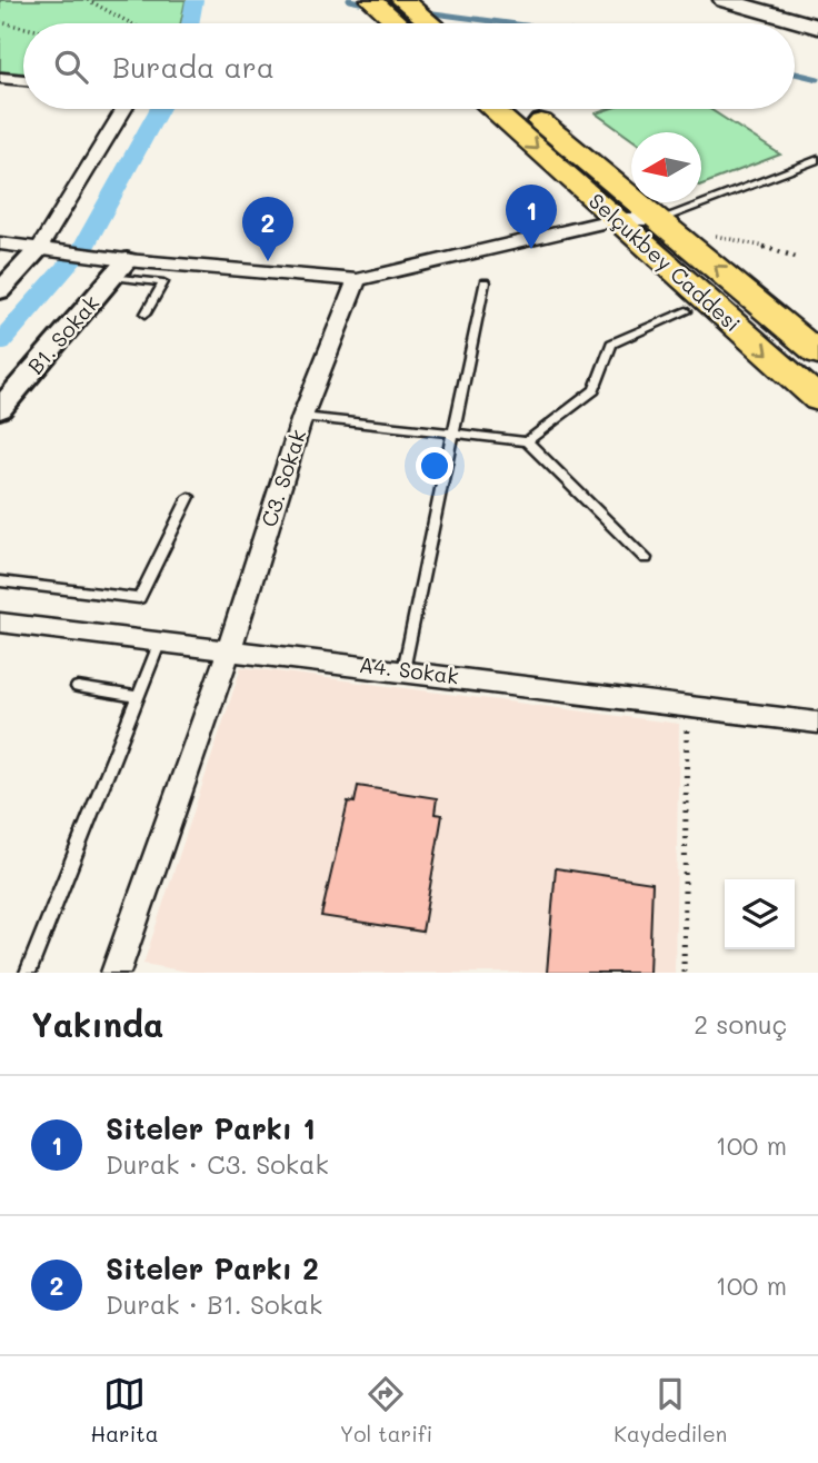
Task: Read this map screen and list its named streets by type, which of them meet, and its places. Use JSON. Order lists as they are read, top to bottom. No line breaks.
{"streets":{"main road":["Selçukbey Caddesi"],"street":["B1. Sokak","C3. Sokak","A4. Sokak"]},"crossings":[["C3. Sokak","A4. Sokak"]],"north":"left","page":{"search":"Burada ara","pins":["1","2"],"heading":["Yakında","2 sonuç"],"list":[{"mark":"1","name":"Siteler Parkı 1","note":"Durak · C3. Sokak","value":"100 m"},{"mark":"2","name":"Siteler Parkı 2","note":"Durak · B1. Sokak","value":"100 m"}],"nav":["Harita","Yol tarifi","Kaydedilen"]}}
